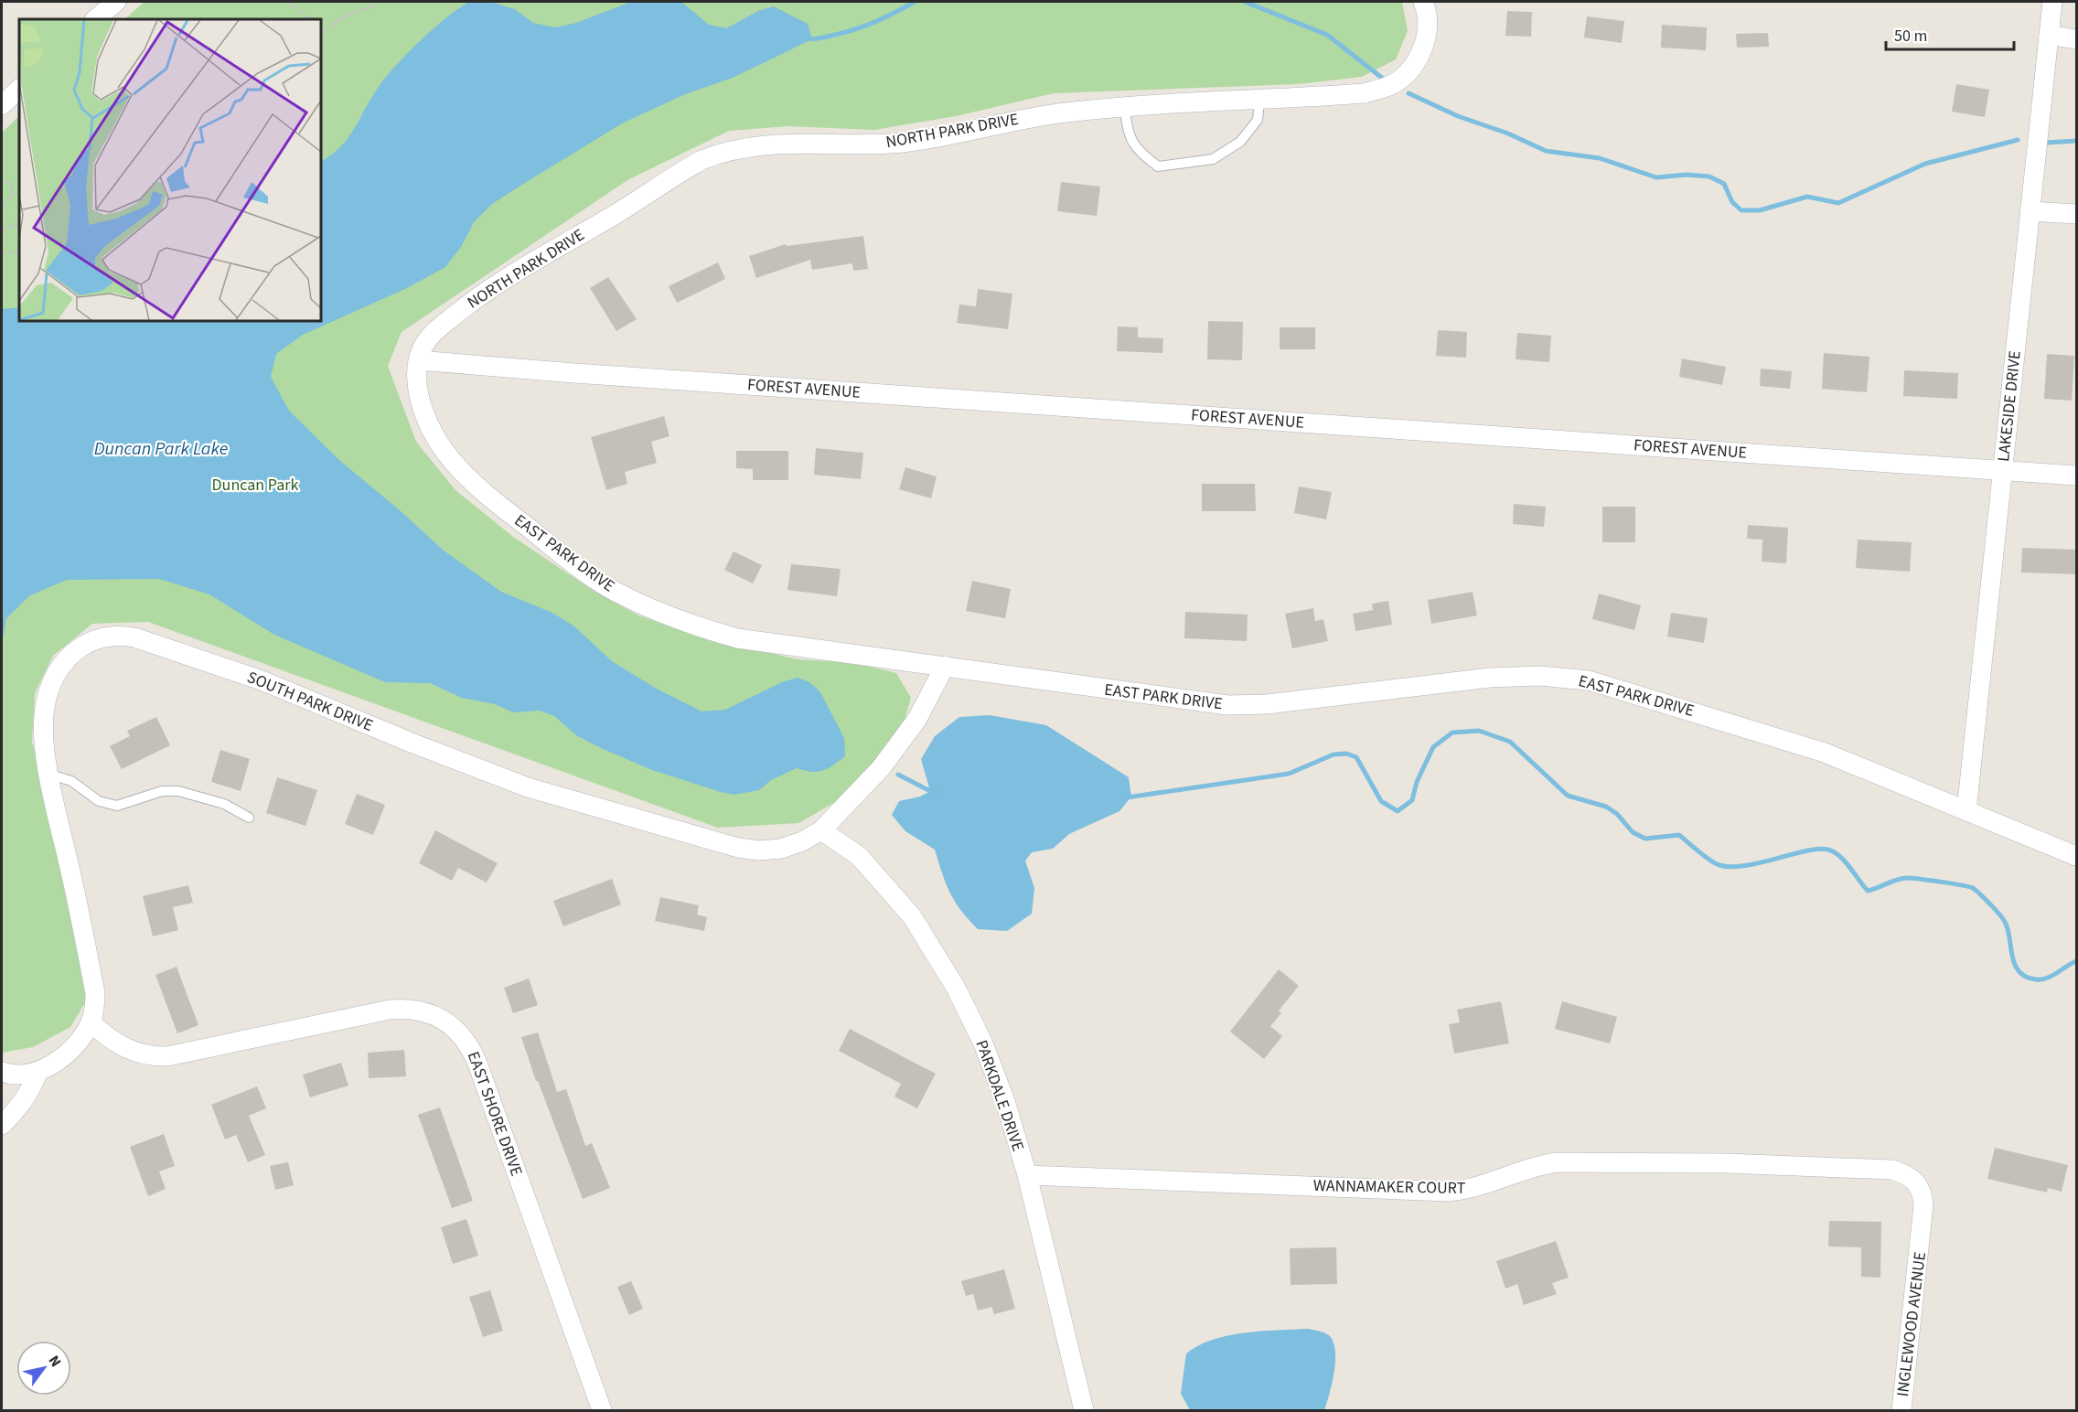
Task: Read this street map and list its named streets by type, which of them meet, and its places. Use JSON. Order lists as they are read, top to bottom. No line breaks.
{"streets":{"street":["NORTH PARK DRIVE","FOREST AVENUE","LAKESIDE DRIVE","EAST PARK DRIVE","SOUTH PARK DRIVE","PARKDALE DRIVE","EAST SHORE DRIVE","WANNAMAKER COURT","INGLEWOOD AVENUE"]},"crossings":[["NORTH PARK DRIVE","FOREST AVENUE"],["NORTH PARK DRIVE","EAST PARK DRIVE"],["FOREST AVENUE","LAKESIDE DRIVE"],["FOREST AVENUE","EAST PARK DRIVE"],["LAKESIDE DRIVE","EAST PARK DRIVE"],["EAST PARK DRIVE","SOUTH PARK DRIVE"],["SOUTH PARK DRIVE","PARKDALE DRIVE"],["SOUTH PARK DRIVE","EAST SHORE DRIVE"],["PARKDALE DRIVE","WANNAMAKER COURT"],["WANNAMAKER COURT","INGLEWOOD AVENUE"]],"water":["Duncan Park Lake"],"parks":["Duncan Park"],"scale_bar":"50 m","north":"top right"}
